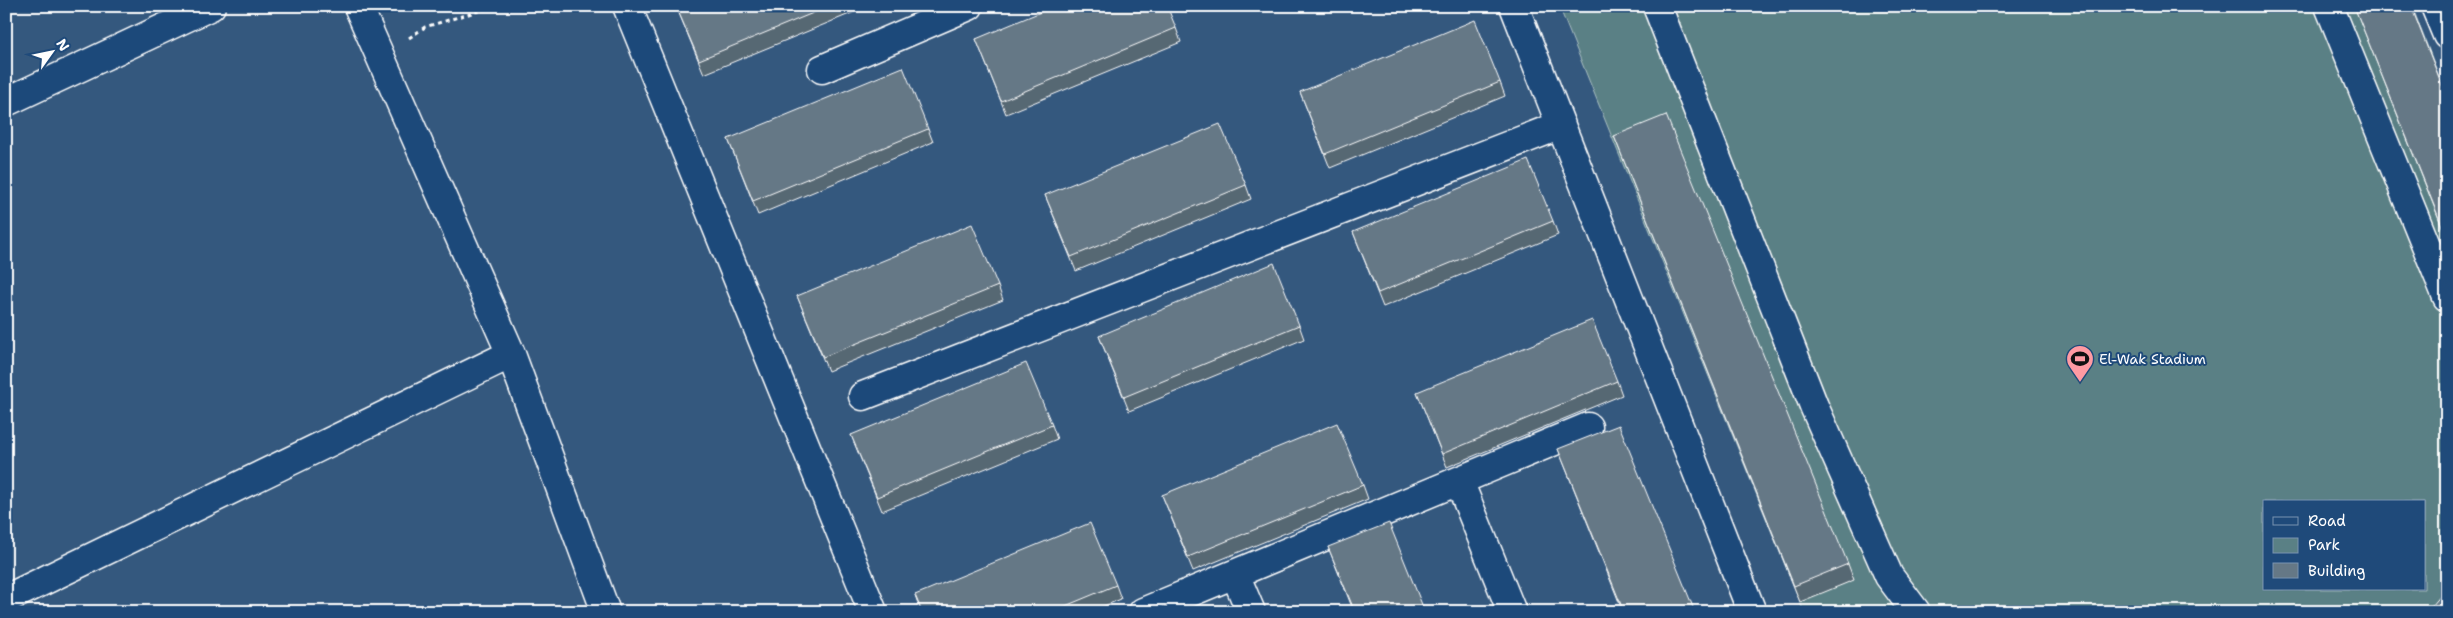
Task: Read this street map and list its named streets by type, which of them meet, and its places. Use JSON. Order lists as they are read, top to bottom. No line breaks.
{"places":{"sports":["El-Wak Stadium"]},"legend":["Road","Park","Building"],"north":"top right"}
